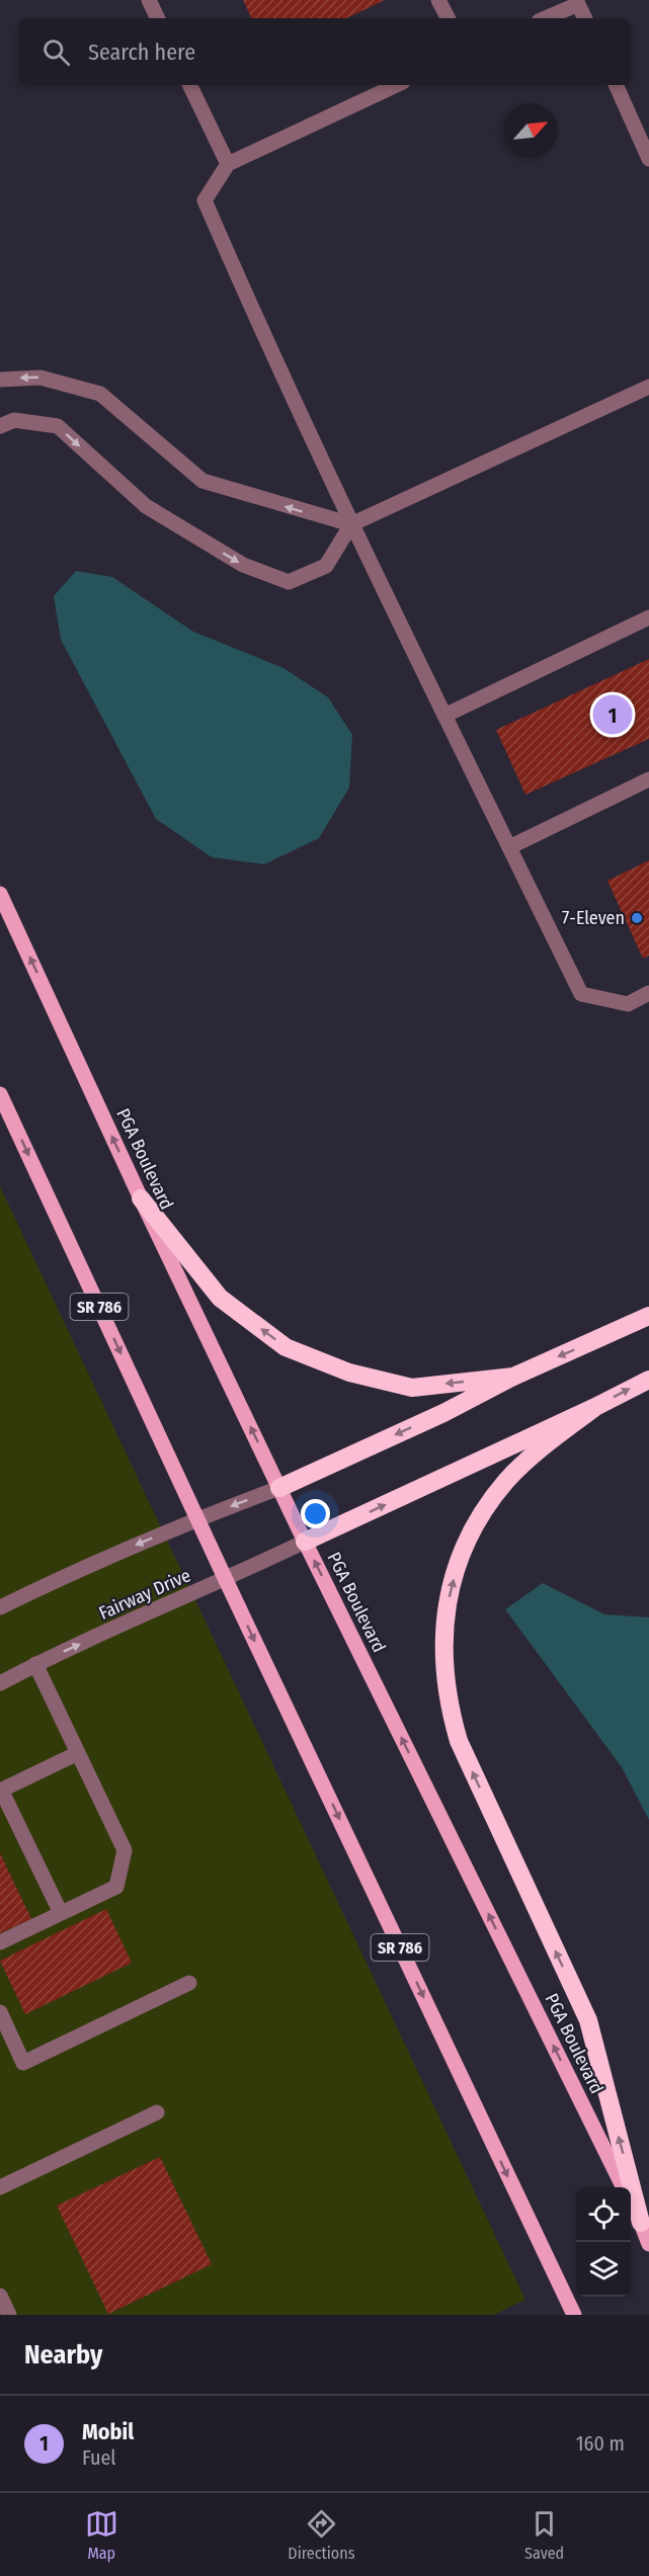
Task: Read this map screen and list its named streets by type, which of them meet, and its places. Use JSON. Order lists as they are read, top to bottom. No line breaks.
{"streets":{"main road":["PGA Boulevard","SR 786"],"street":["Fairway Drive"]},"crossings":[["PGA Boulevard","Fairway Drive"],["SR 786","Fairway Drive"]],"places":["7-Eleven"],"north":"top right","page":{"search":"Search here","pins":"1","heading":"Nearby","list":[{"mark":"1","name":"Mobil","note":"Fuel","value":"160 m"}],"nav":["Map","Directions","Saved"]}}
